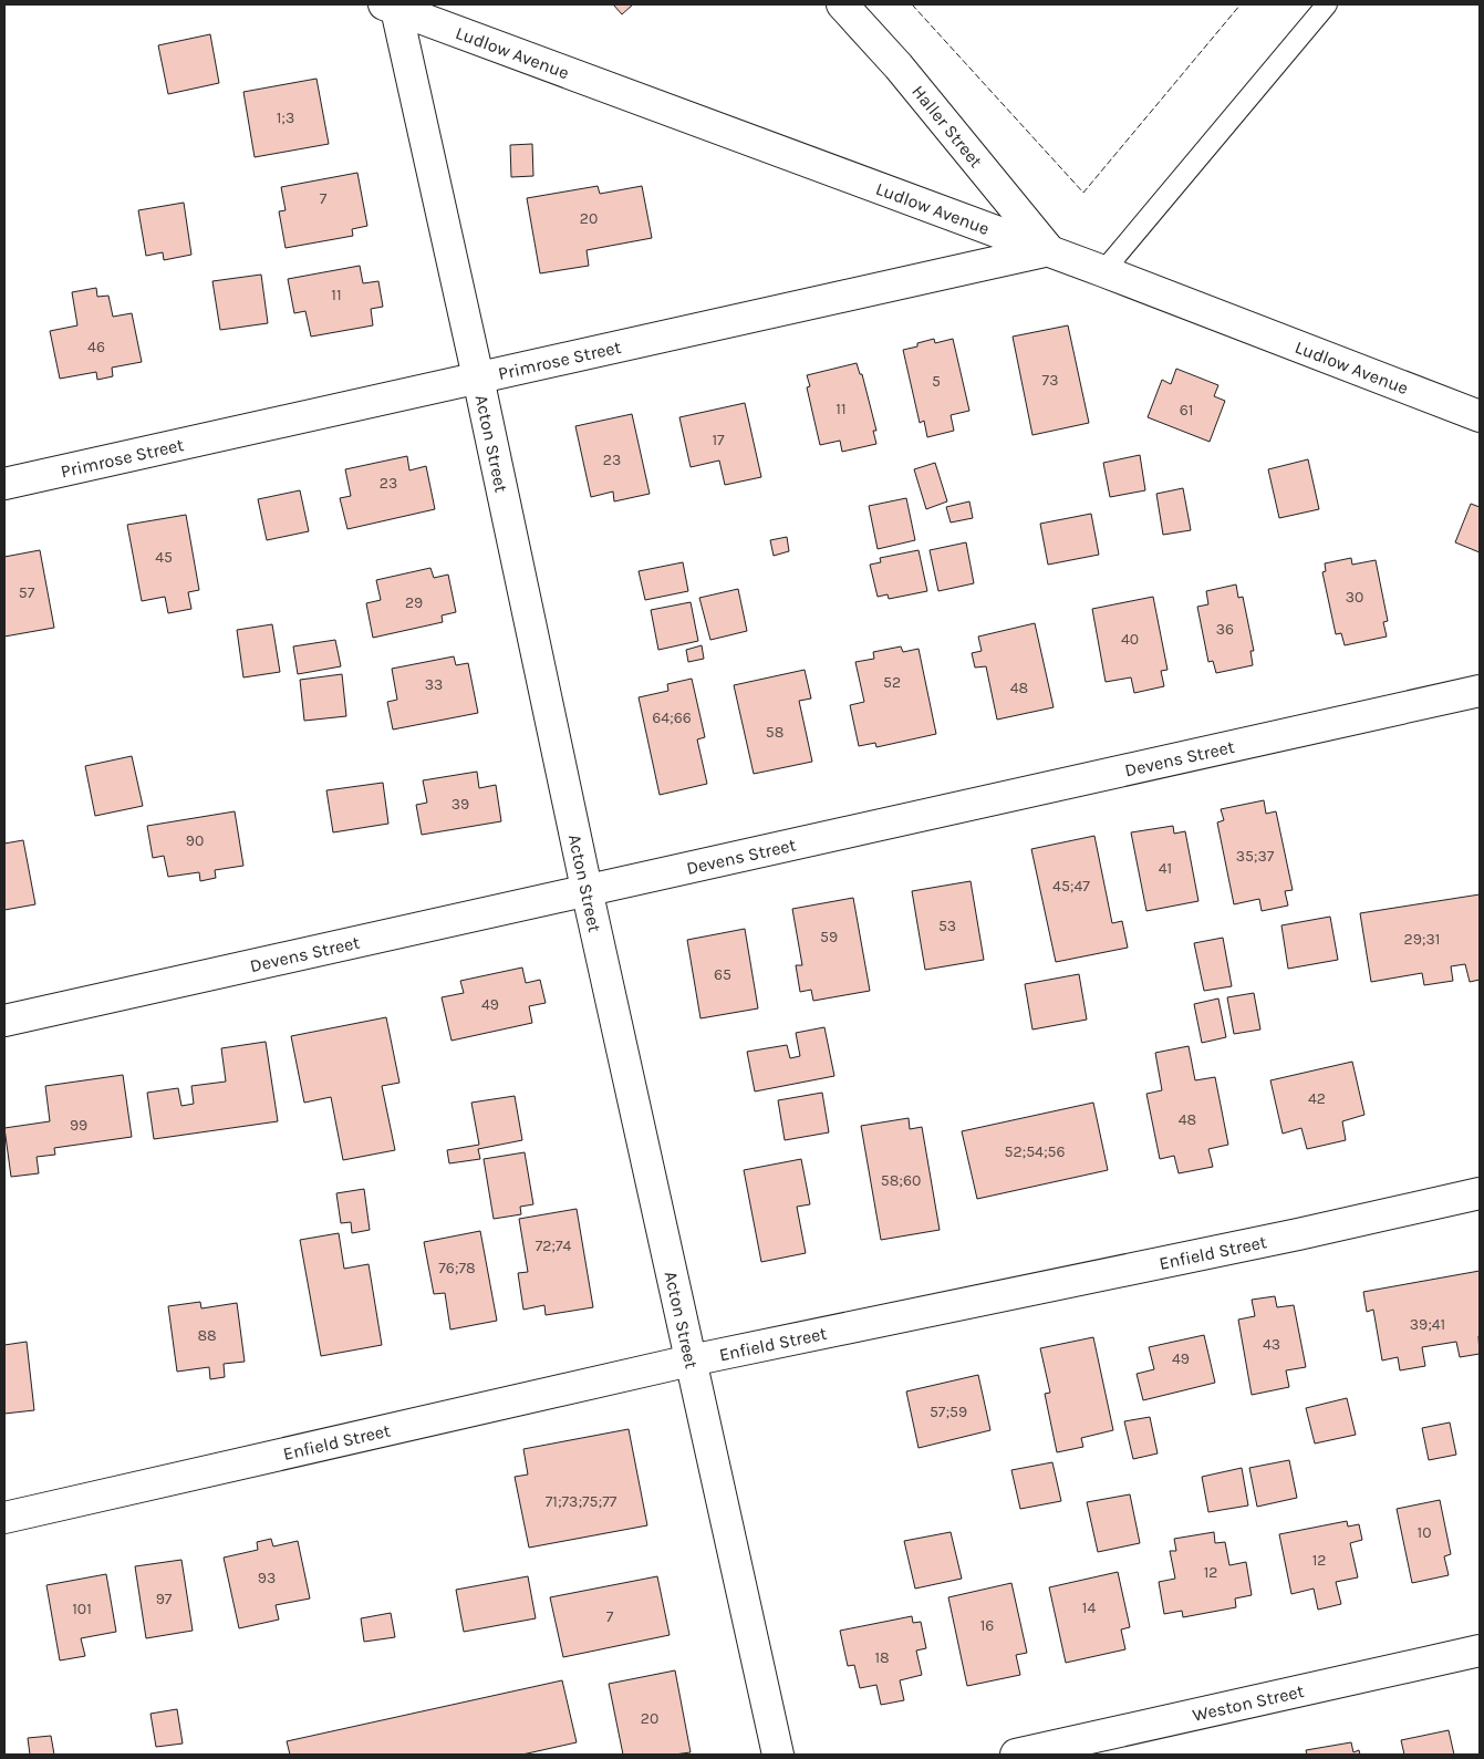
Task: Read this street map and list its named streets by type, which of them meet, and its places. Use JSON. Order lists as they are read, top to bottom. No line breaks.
{"streets":{"street":["Ludlow Avenue","Haller Street","Primrose Street","Acton Street","Devens Street","Enfield Street","Weston Street"]},"crossings":[["Ludlow Avenue","Haller Street"],["Ludlow Avenue","Primrose Street"],["Ludlow Avenue","Acton Street"],["Haller Street","Primrose Street"],["Primrose Street","Acton Street"],["Acton Street","Devens Street"],["Acton Street","Enfield Street"]],"house_numbers":["1;3","7","20","11","46","73","5","11","61","17","23","23","45","57","30","29","36","40","52","33","48","64;66","58","39","90","35;37","41","45;47","53","59","29;31","65","49","42","48","99","52;54;56","58;60","72;74","76;78","39;41","88","43","49","57;59","71;73;75;77","10","12","12","93","97","14","101","7","16","18","20"]}
